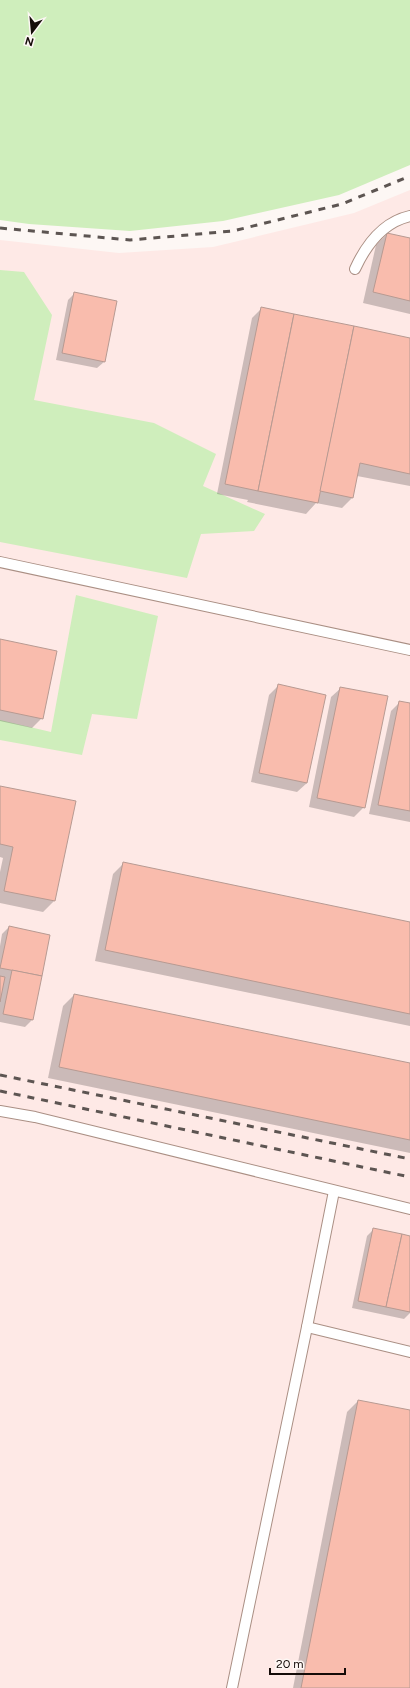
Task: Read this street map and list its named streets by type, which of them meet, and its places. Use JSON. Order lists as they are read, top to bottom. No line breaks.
{"scale_bar":"20 m","north":"bottom"}
